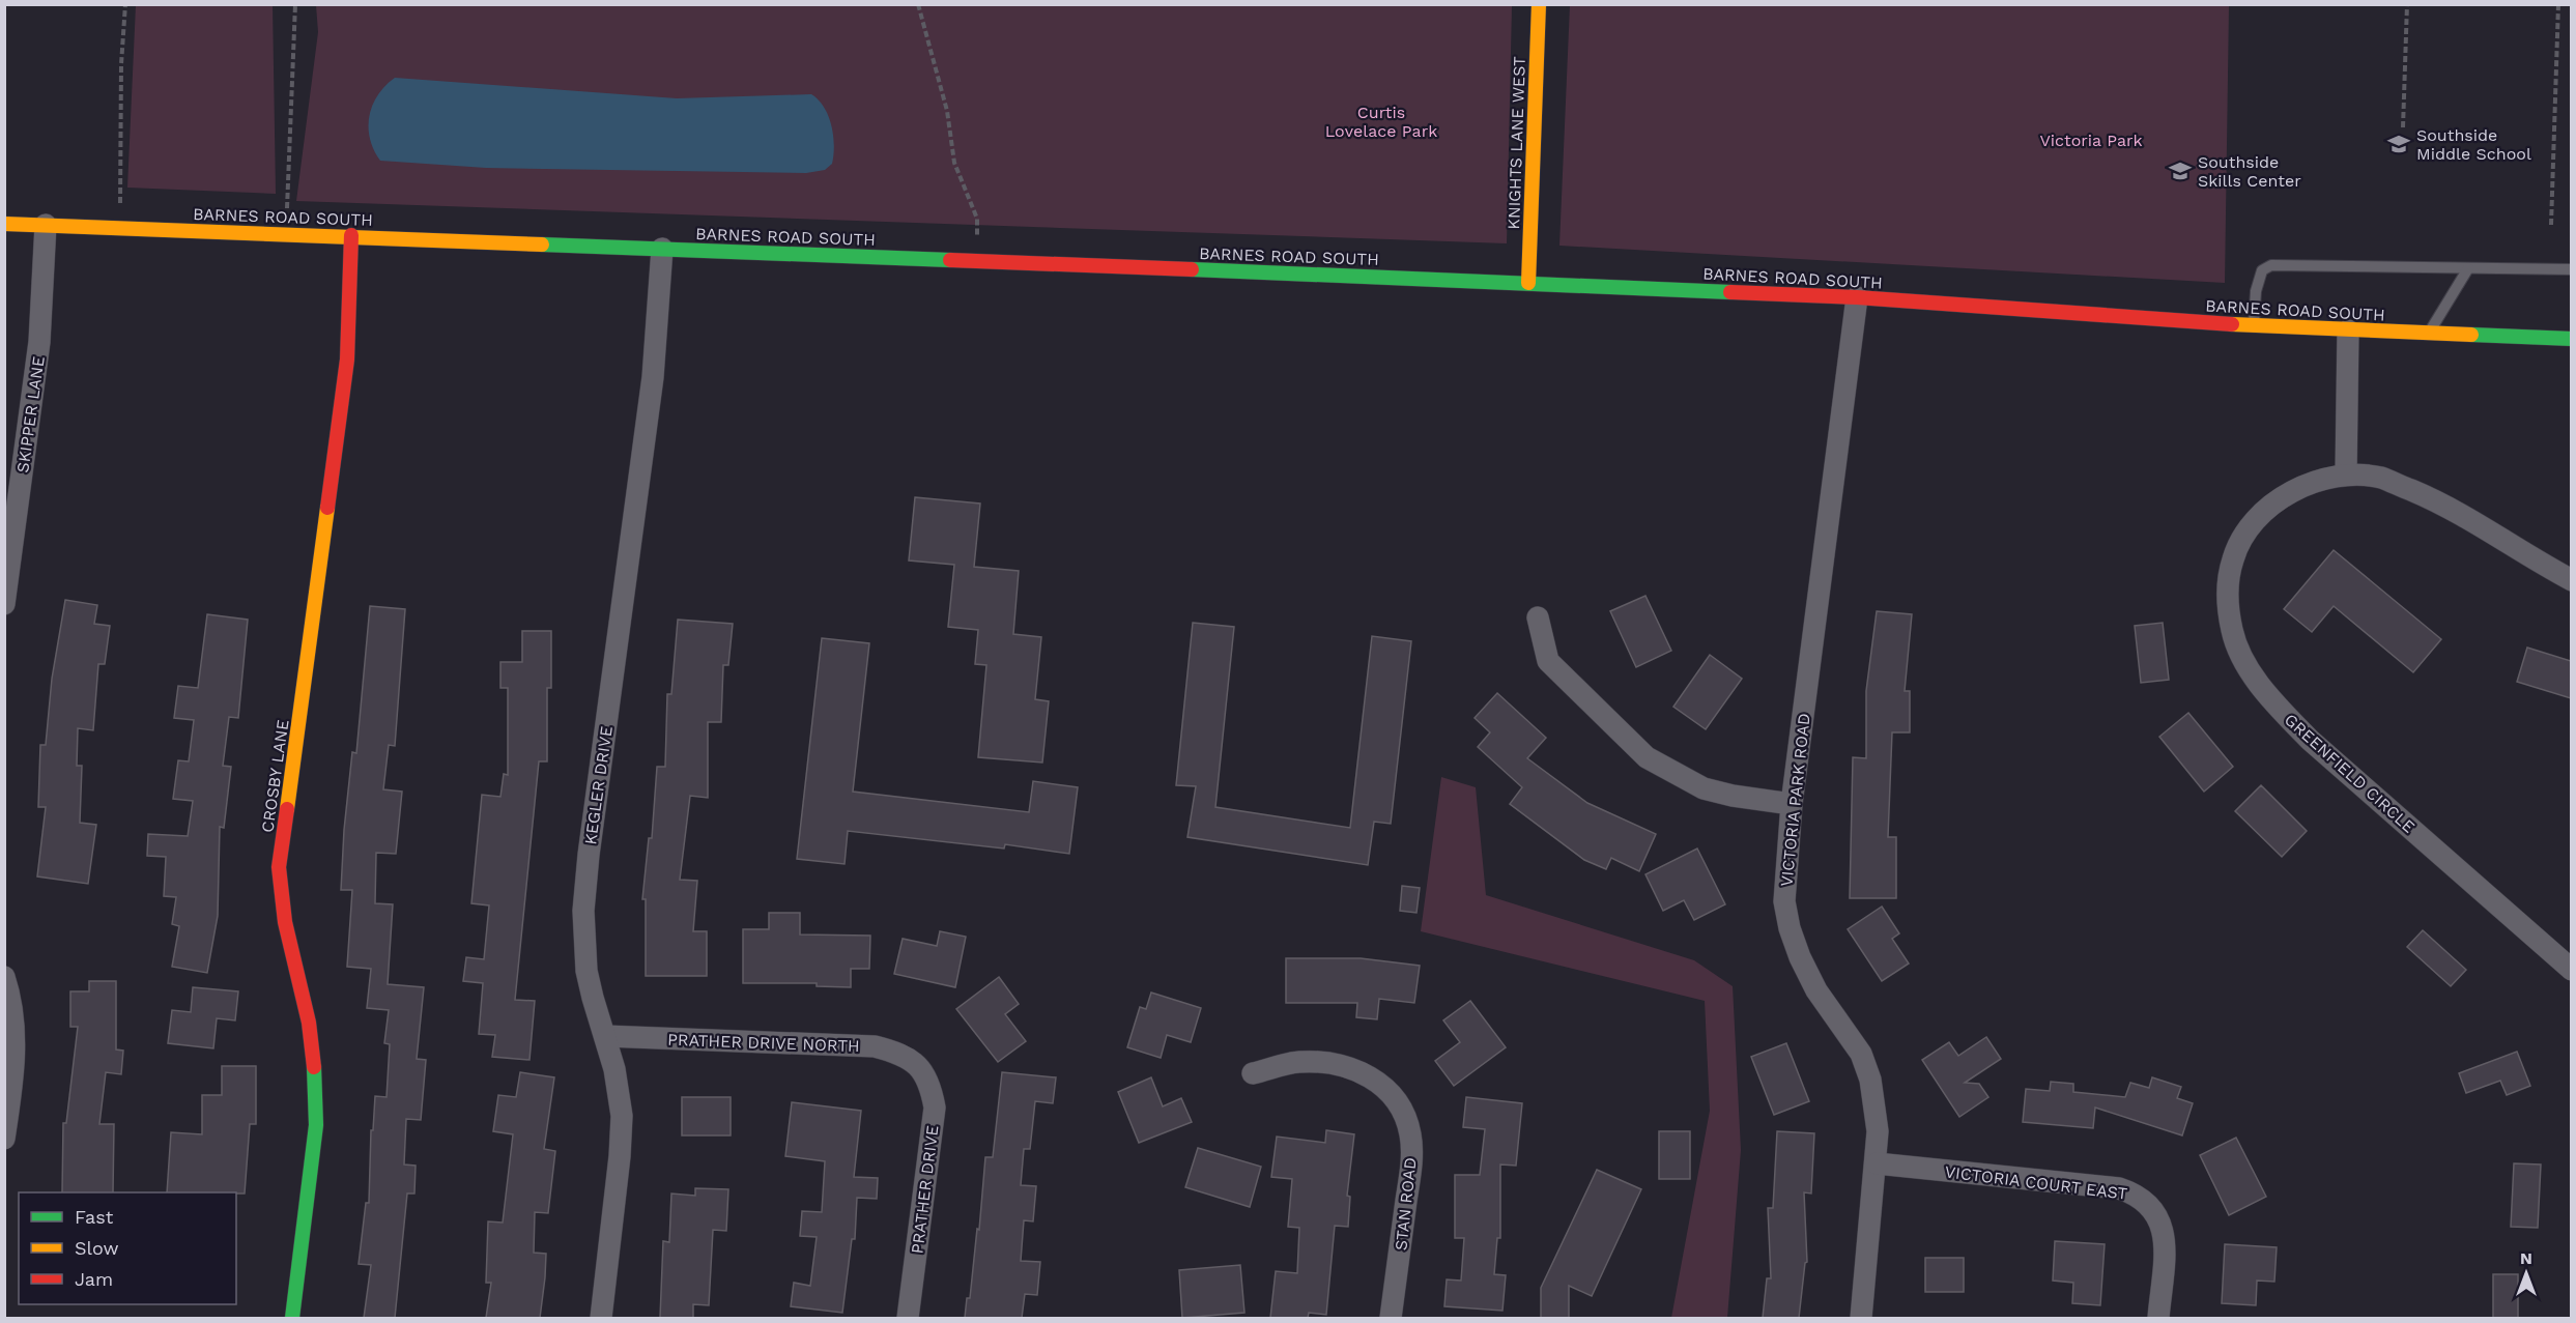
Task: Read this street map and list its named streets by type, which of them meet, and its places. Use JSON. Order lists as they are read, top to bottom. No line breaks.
{"streets":{"street":["KNIGHTS LANE WEST","BARNES ROAD SOUTH","SKIPPER LANE","GREENFIELD CIRCLE","CROSBY LANE","KEGLER DRIVE","VICTORIA PARK ROAD","PRATHER DRIVE NORTH","VICTORIA COURT EAST","PRATHER DRIVE","STAN ROAD"]},"crossings":[["KNIGHTS LANE WEST","BARNES ROAD SOUTH"],["BARNES ROAD SOUTH","SKIPPER LANE"],["BARNES ROAD SOUTH","CROSBY LANE"],["BARNES ROAD SOUTH","KEGLER DRIVE"],["BARNES ROAD SOUTH","VICTORIA PARK ROAD"],["KEGLER DRIVE","PRATHER DRIVE NORTH"],["VICTORIA PARK ROAD","VICTORIA COURT EAST"],["PRATHER DRIVE NORTH","PRATHER DRIVE"]],"parks":["Curtis Lovelace Park","Victoria Park"],"places":{"school or university":["Southside Middle School","Southside Skills Center"]},"legend":["Fast","Slow","Jam"],"north":"top"}
